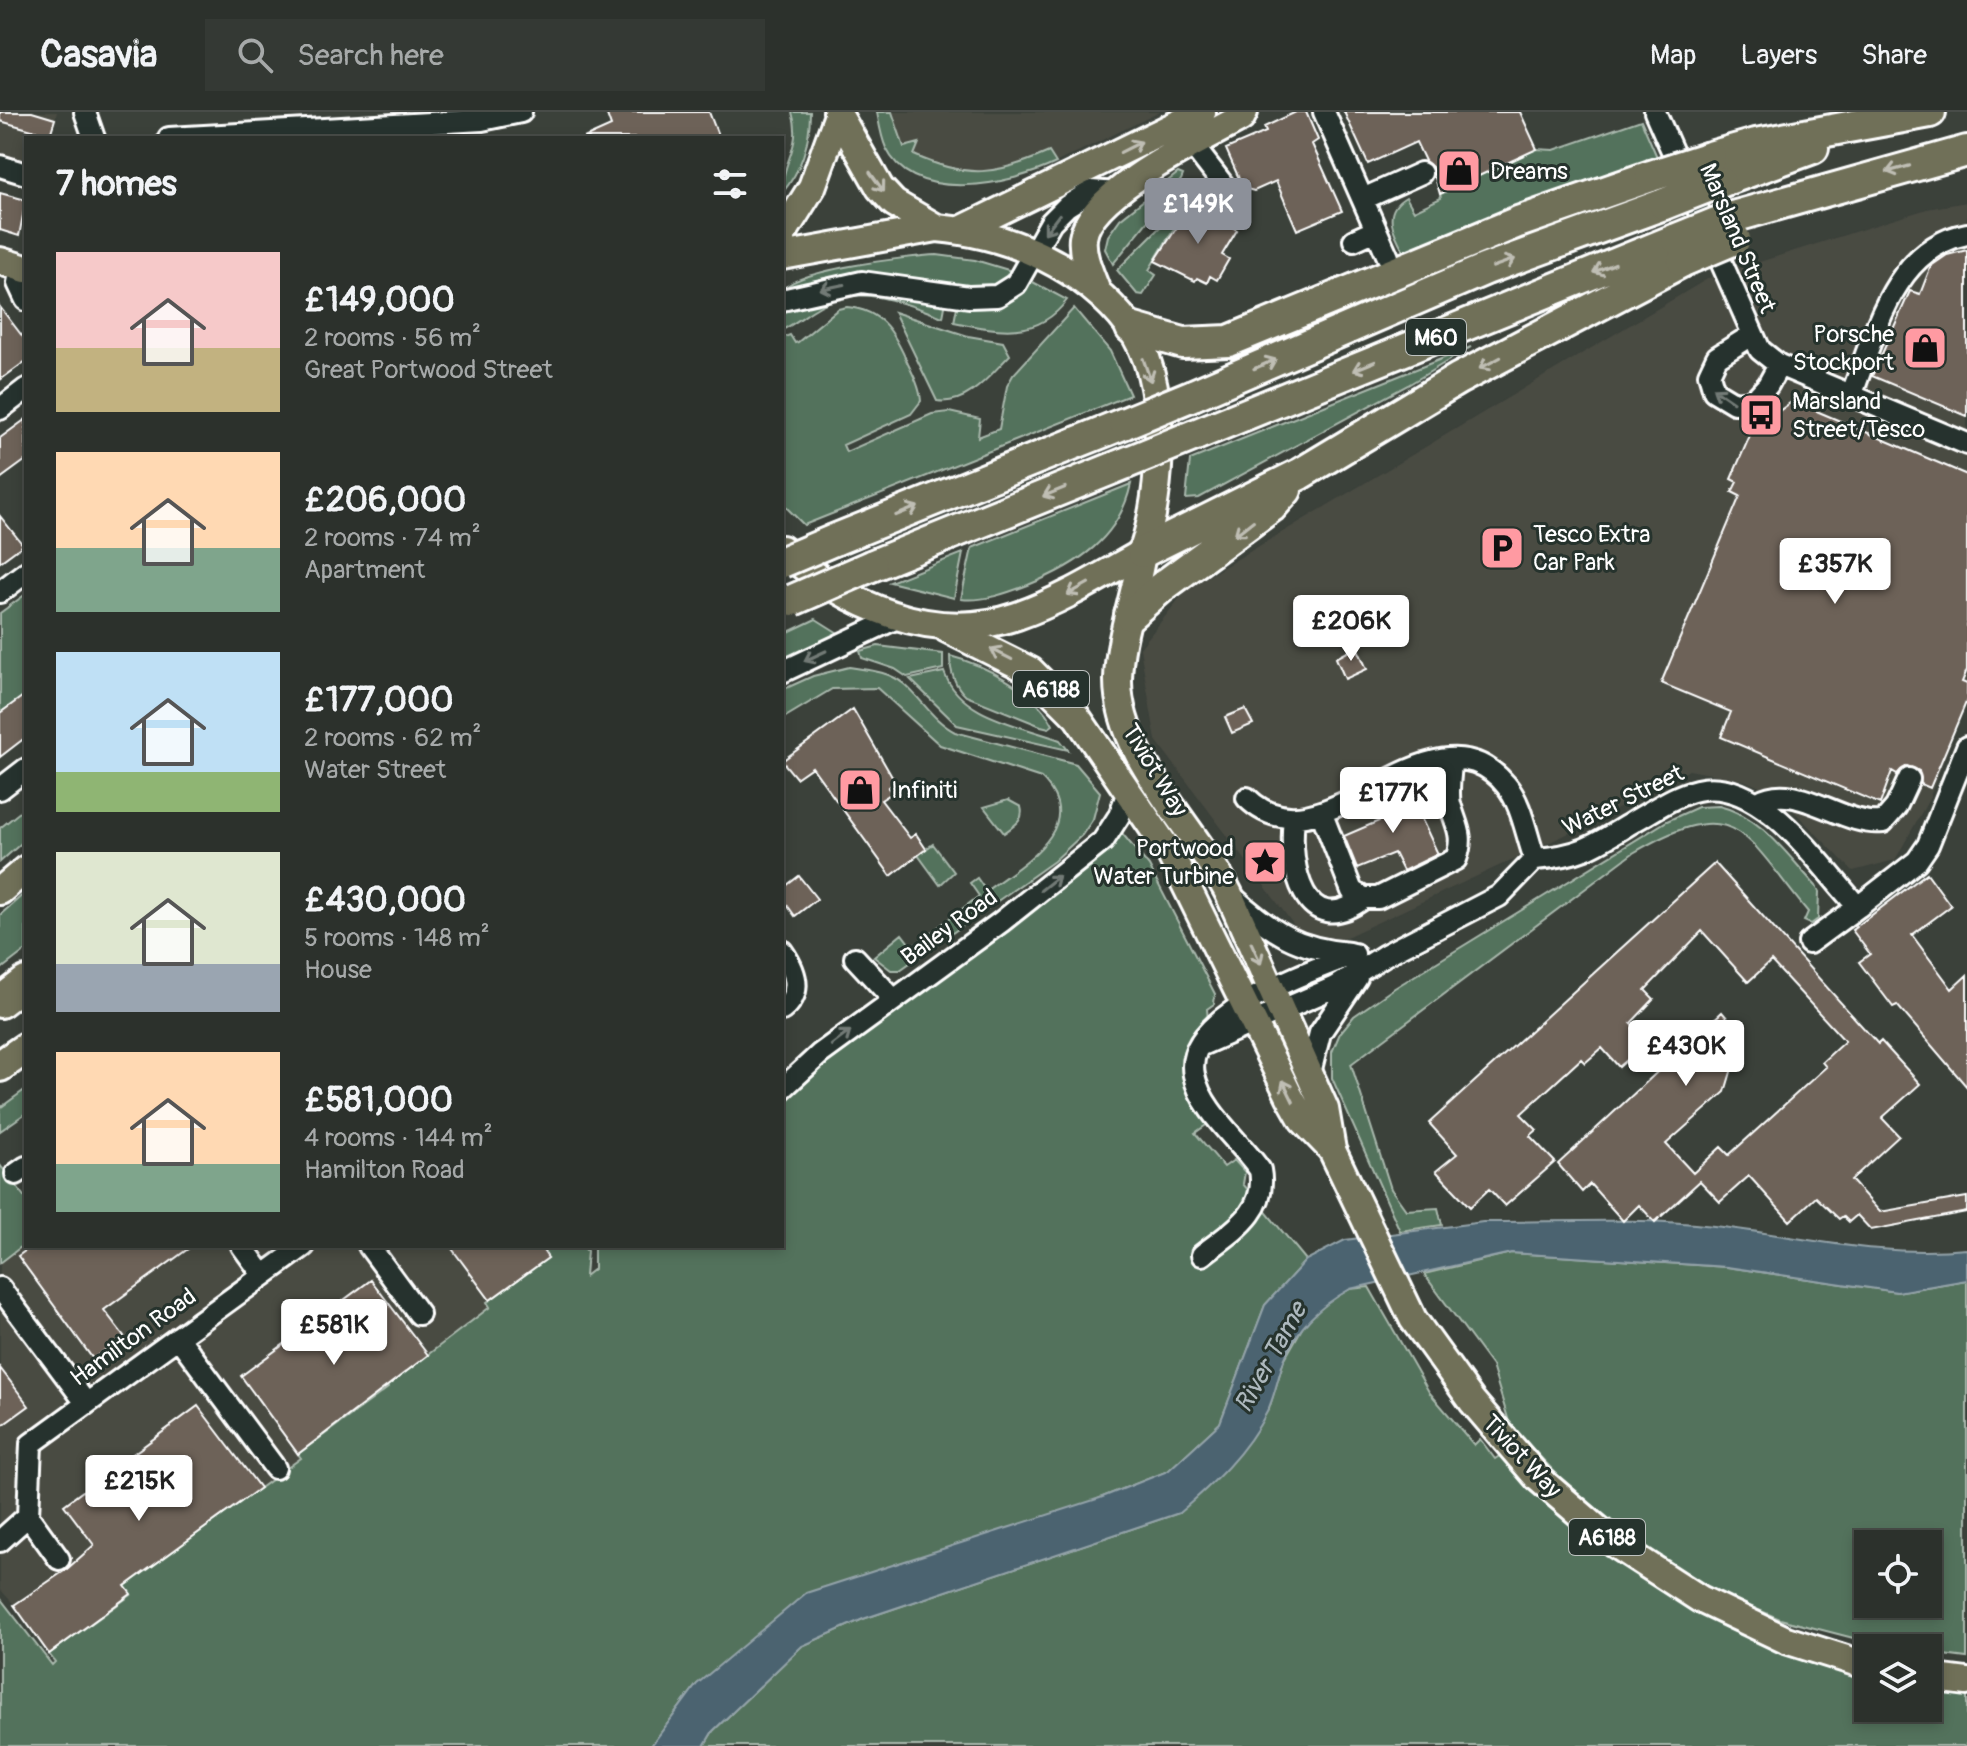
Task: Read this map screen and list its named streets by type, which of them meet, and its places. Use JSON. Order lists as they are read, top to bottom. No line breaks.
{"streets":{"highway":["M60"],"main road":["A6188","Tiviot Way"],"street":["Marsland Street","Water Street","Bailey Road","Hamilton Road"]},"crossings":[["M60","Tiviot Way"],["Tiviot Way","Bailey Road"]],"one_way":["Bailey Road"],"water":["River Tame"],"places":{"shop":["Dreams","Porsche Stockport","Infiniti"],"bus stop":["Marsland Street/Tesco"],"parking":["Tesco Extra Car Park"],"place":["Portwood Water Turbine"]},"page":{"header":"Casavia","search":"Search here","nav":["Map","Layers","Share"],"heading":"7 homes","price":["£149K","£357K","£206K","£177K","£430K","£581K","£215K"],"list":[{"name":"£149,000","note":"2 rooms · 56 m² · Great Portwood Street"},{"name":"£206,000","note":"2 rooms · 74 m² · Apartment"},{"name":"£177,000","note":"2 rooms · 62 m² · Water Street"},{"name":"£430,000","note":"5 rooms · 148 m² · House"},{"name":"£581,000","note":"4 rooms · 144 m² · Hamilton Road"}]}}
